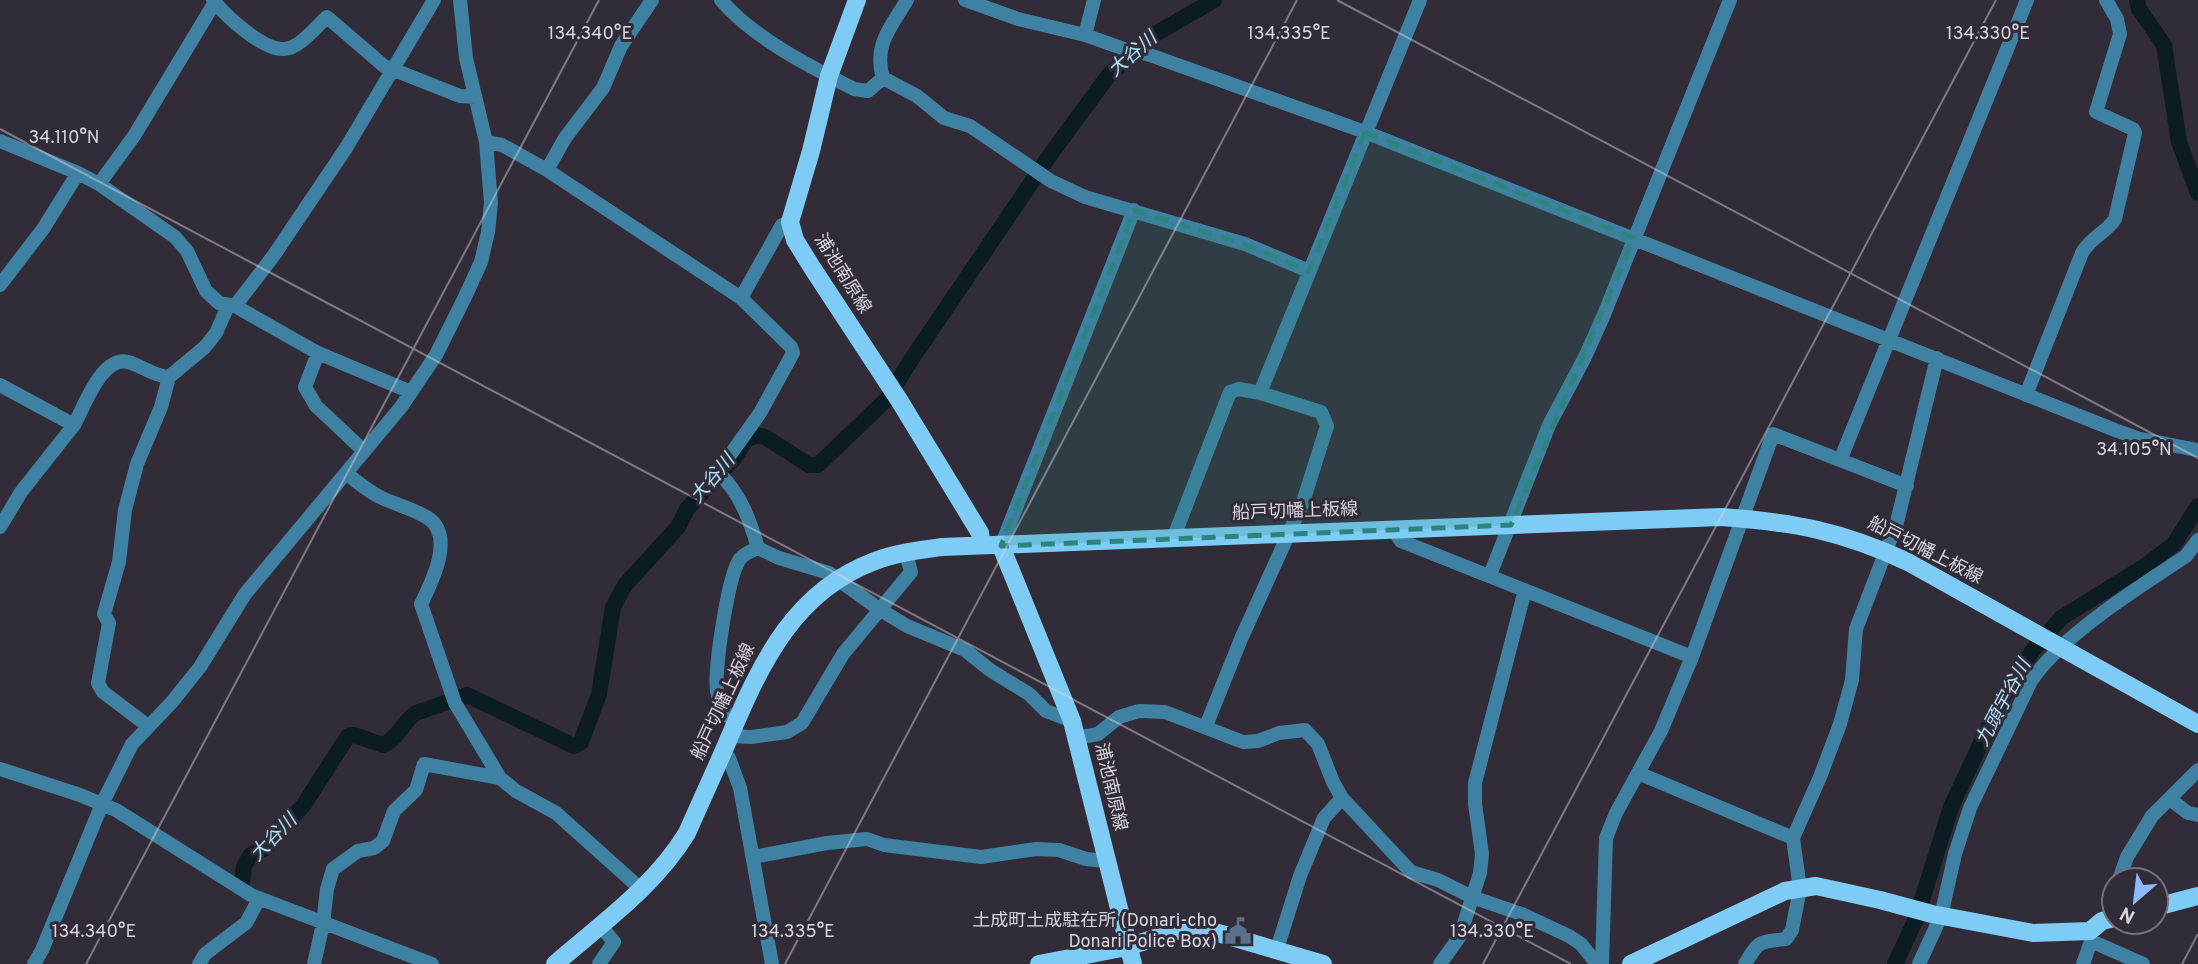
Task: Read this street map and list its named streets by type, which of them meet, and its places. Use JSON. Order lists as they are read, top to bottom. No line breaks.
{"streets":{"main road":["浦池南原線","船戸切幡上板線"]},"crossings":[["浦池南原線","船戸切幡上板線"]],"water":["大谷川","九頭宇谷川"],"places":{"public building":["土成町土成駐在所 (Donari-cho Donari Police Box)"]},"north":"bottom left","coordinates":["134.340°E","134.335°E","134.330°E","34.110°N","34.105°N"]}
